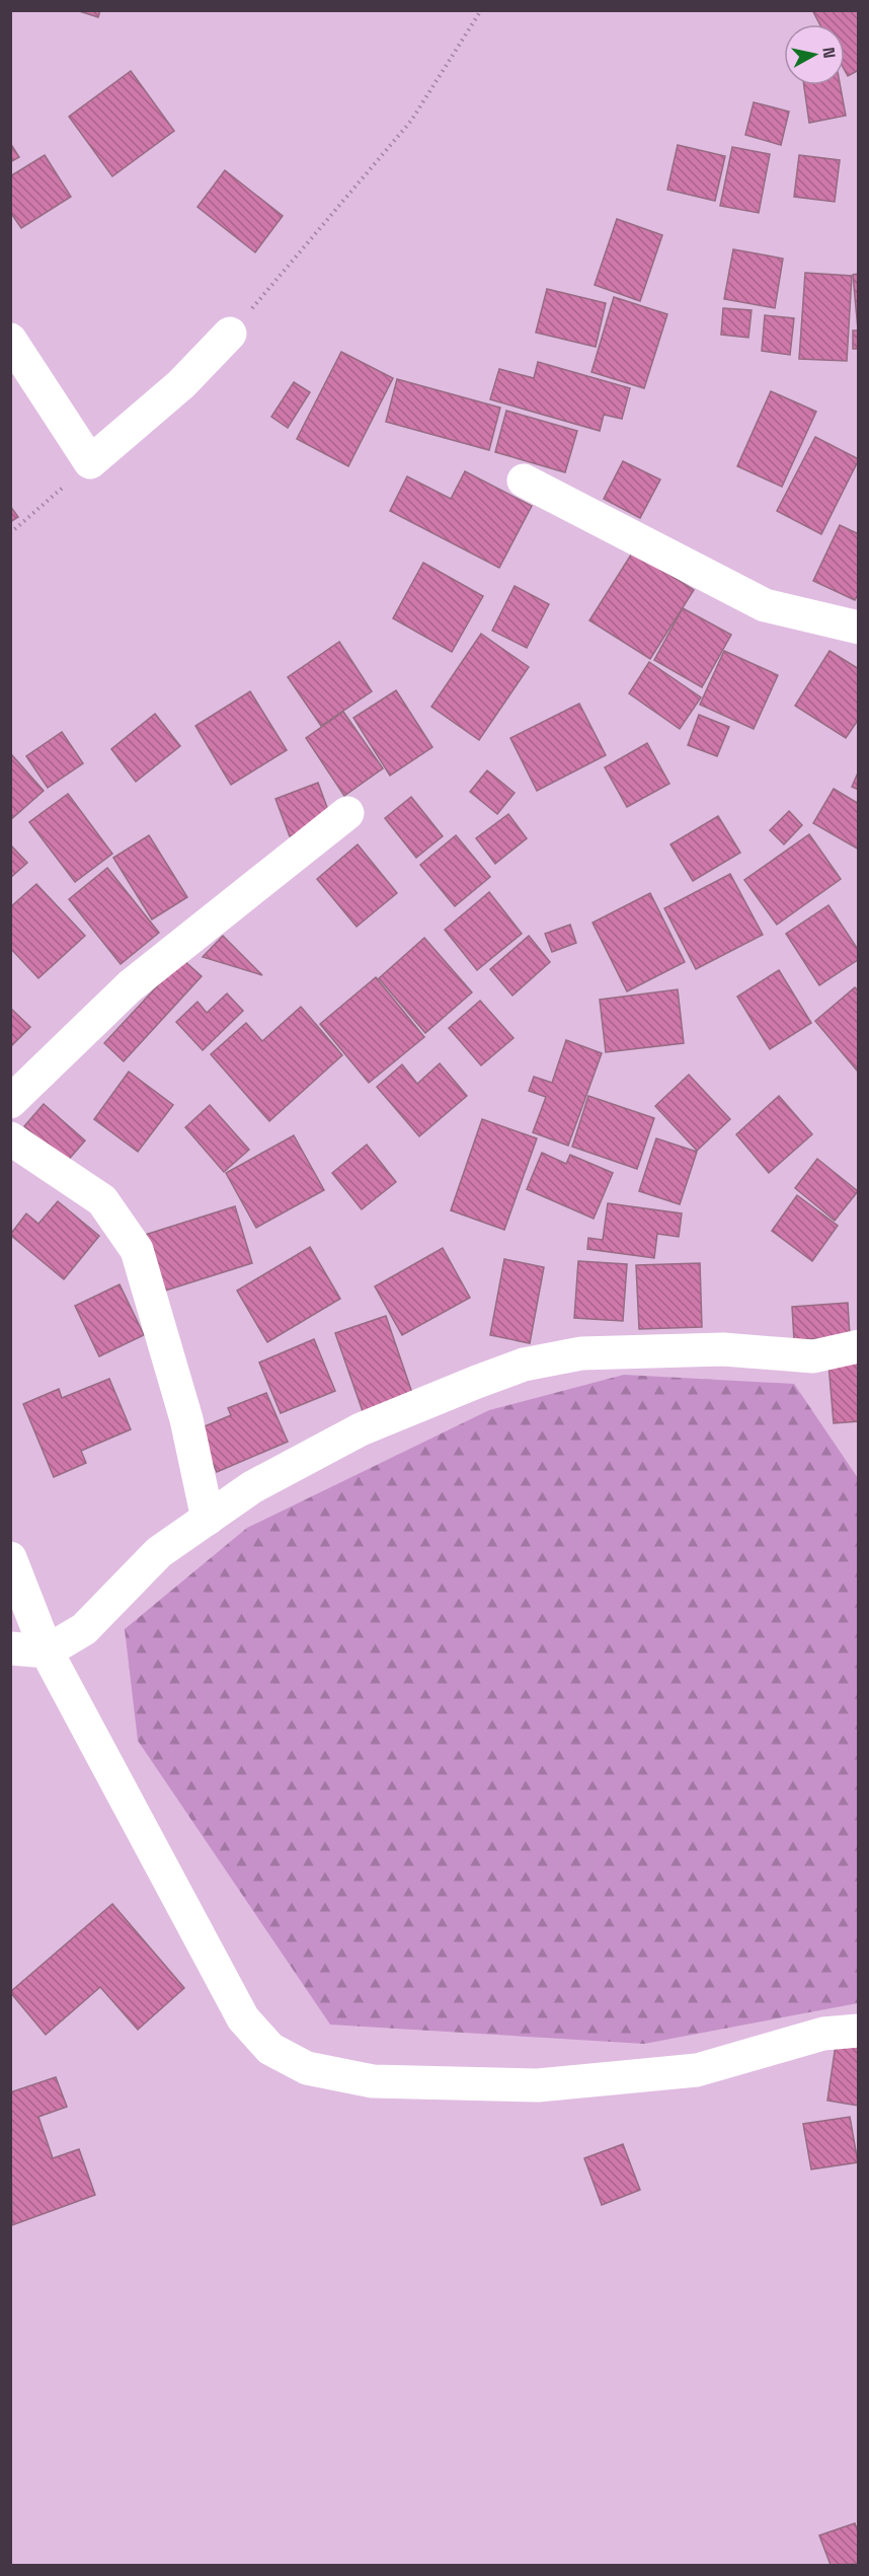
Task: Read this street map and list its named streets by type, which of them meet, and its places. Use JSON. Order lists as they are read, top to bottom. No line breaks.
{"north":"right"}
